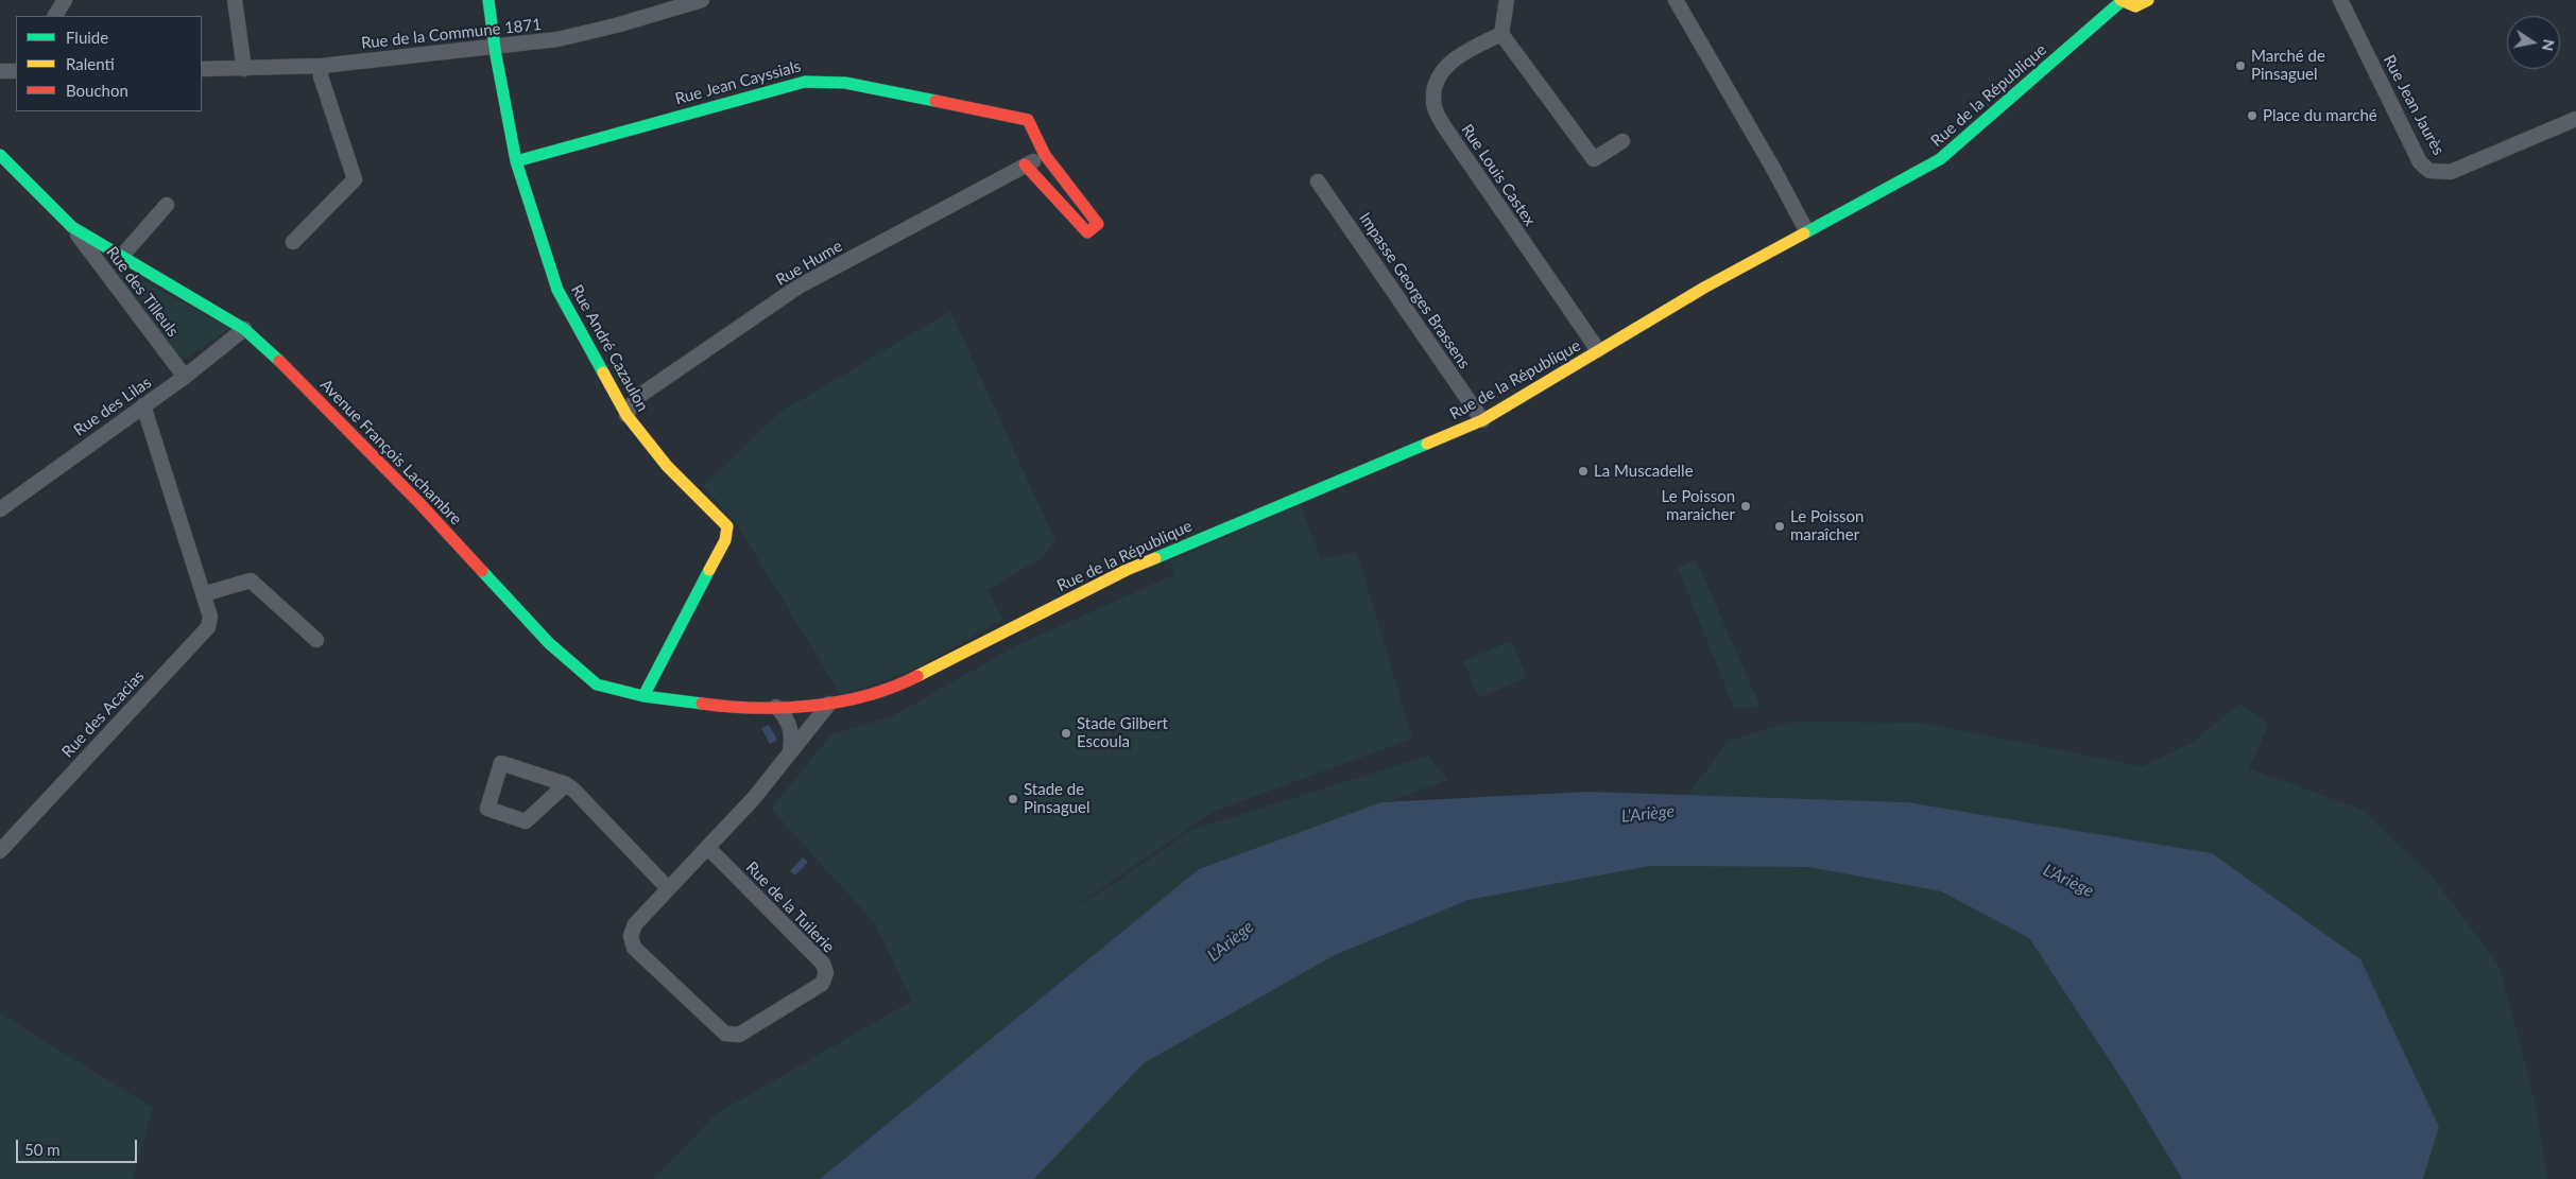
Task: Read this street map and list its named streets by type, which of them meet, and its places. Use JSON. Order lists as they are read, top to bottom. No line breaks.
{"streets":{"street":["Rue de la Commune 1871","Rue Jean Cayssials","Rue de la République","Rue Jean Jaurès","Rue Louis Castex","Rue Hume","Impasse Georges Brassens","Rue des Tilleuls","Rue André Cazaulon","Rue des Lilas","Avenue François Lachambre","Rue des Acacias","Rue de la Tuilerie"]},"crossings":[["Rue de la Commune 1871","Rue André Cazaulon"],["Rue Jean Cayssials","Rue Hume"],["Rue Jean Cayssials","Rue André Cazaulon"],["Rue de la République","Rue Louis Castex"],["Rue de la République","Impasse Georges Brassens"],["Rue de la République","Avenue François Lachambre"],["Rue de la République","Rue de la Tuilerie"],["Rue Hume","Rue André Cazaulon"],["Rue des Tilleuls","Rue des Lilas"],["Rue des Tilleuls","Avenue François Lachambre"],["Rue André Cazaulon","Avenue François Lachambre"],["Rue des Lilas","Avenue François Lachambre"],["Rue des Lilas","Rue des Acacias"]],"water":["L'Ariège"],"places":["Marché de Pinsaguel","Place du marché","La Muscadelle","Le Poisson maraicher","Le Poisson maraîcher","Stade Gilbert Escoula","Stade de Pinsaguel"],"legend":["Fluide","Ralenti","Bouchon"],"scale_bar":"50 m","north":"right"}
